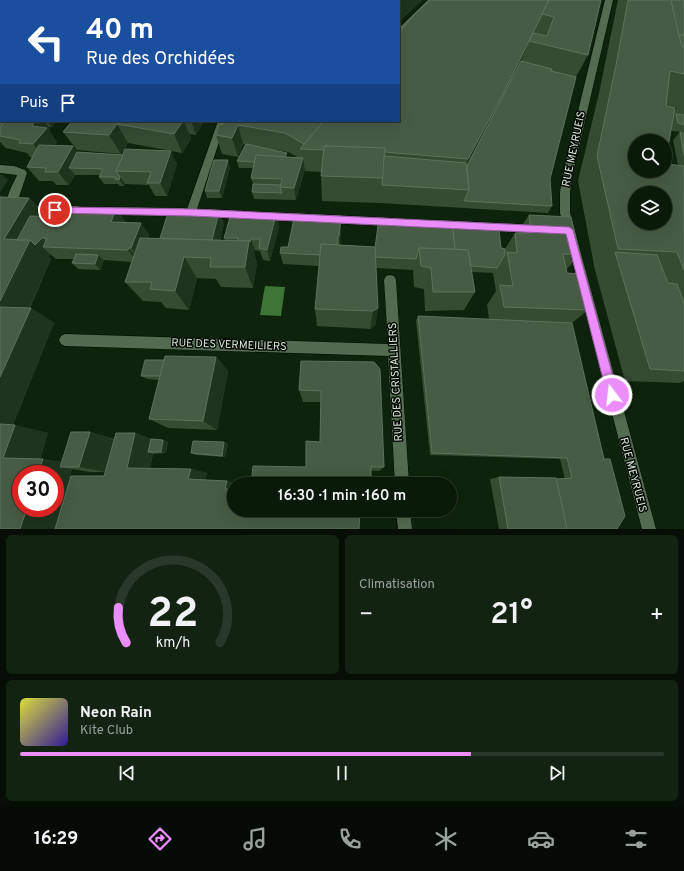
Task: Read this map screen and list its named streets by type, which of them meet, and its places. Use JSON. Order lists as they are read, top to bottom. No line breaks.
{"streets":{"street":["RUE MEYRUEIS","RUE DES VERMEILIERS","RUE DES CRISTALLIERS"]},"crossings":[["RUE DES VERMEILIERS","RUE DES CRISTALLIERS"]],"page":{"turn":["40 m","Rue des Orchidées"],"then":"Puis","limit":"30","trip":"16:30 · 1 min · 160 m","tile":"Climatisation","heat":["−","21°","+"],"song":["Neon Rain","Kite Club"],"tabs":"16:29","gauge":["22","km/h"]}}
